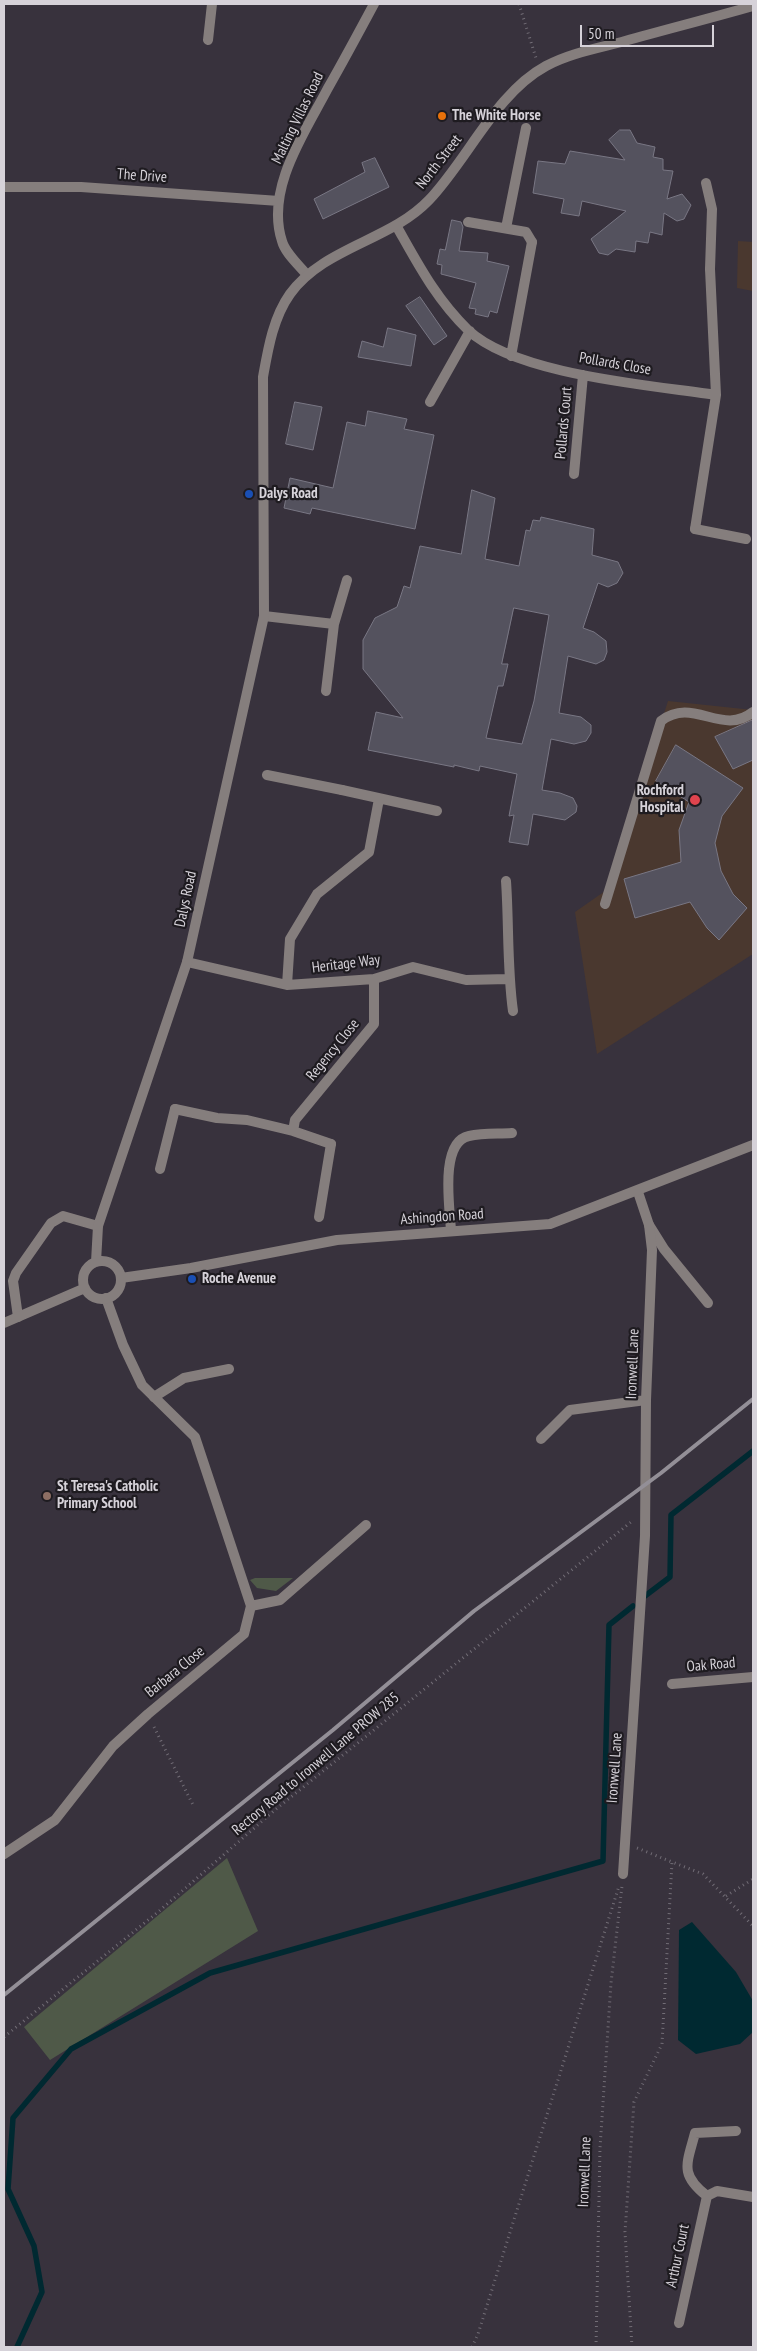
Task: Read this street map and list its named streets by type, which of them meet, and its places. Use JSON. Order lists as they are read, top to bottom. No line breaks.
{"streets":{"street":["Malting Villas Road","North Street","The Drive","Pollards Close","Pollards Court","Dalys Road","Heritage Way","Regency Close","Ashingdon Road","Ironwell Lane","Oak Road","Barbara Close","Arthur Court"],"path":["Rectory Road to Ironwell Lane PROW 285"]},"crossings":[["Malting Villas Road","North Street"],["Malting Villas Road","The Drive"],["Malting Villas Road","Dalys Road"],["North Street","Pollards Close"],["North Street","Dalys Road"],["Pollards Close","Pollards Court"],["Dalys Road","Heritage Way"],["Dalys Road","Ashingdon Road"],["Heritage Way","Regency Close"],["Ashingdon Road","Ironwell Lane"],["Ironwell Lane","Rectory Road to Ironwell Lane PROW 285"]],"places":["The White Horse","Dalys Road","Rochford Hospital","Roche Avenue","St Teresa's Catholic Primary School"],"scale_bar":"50 m"}
